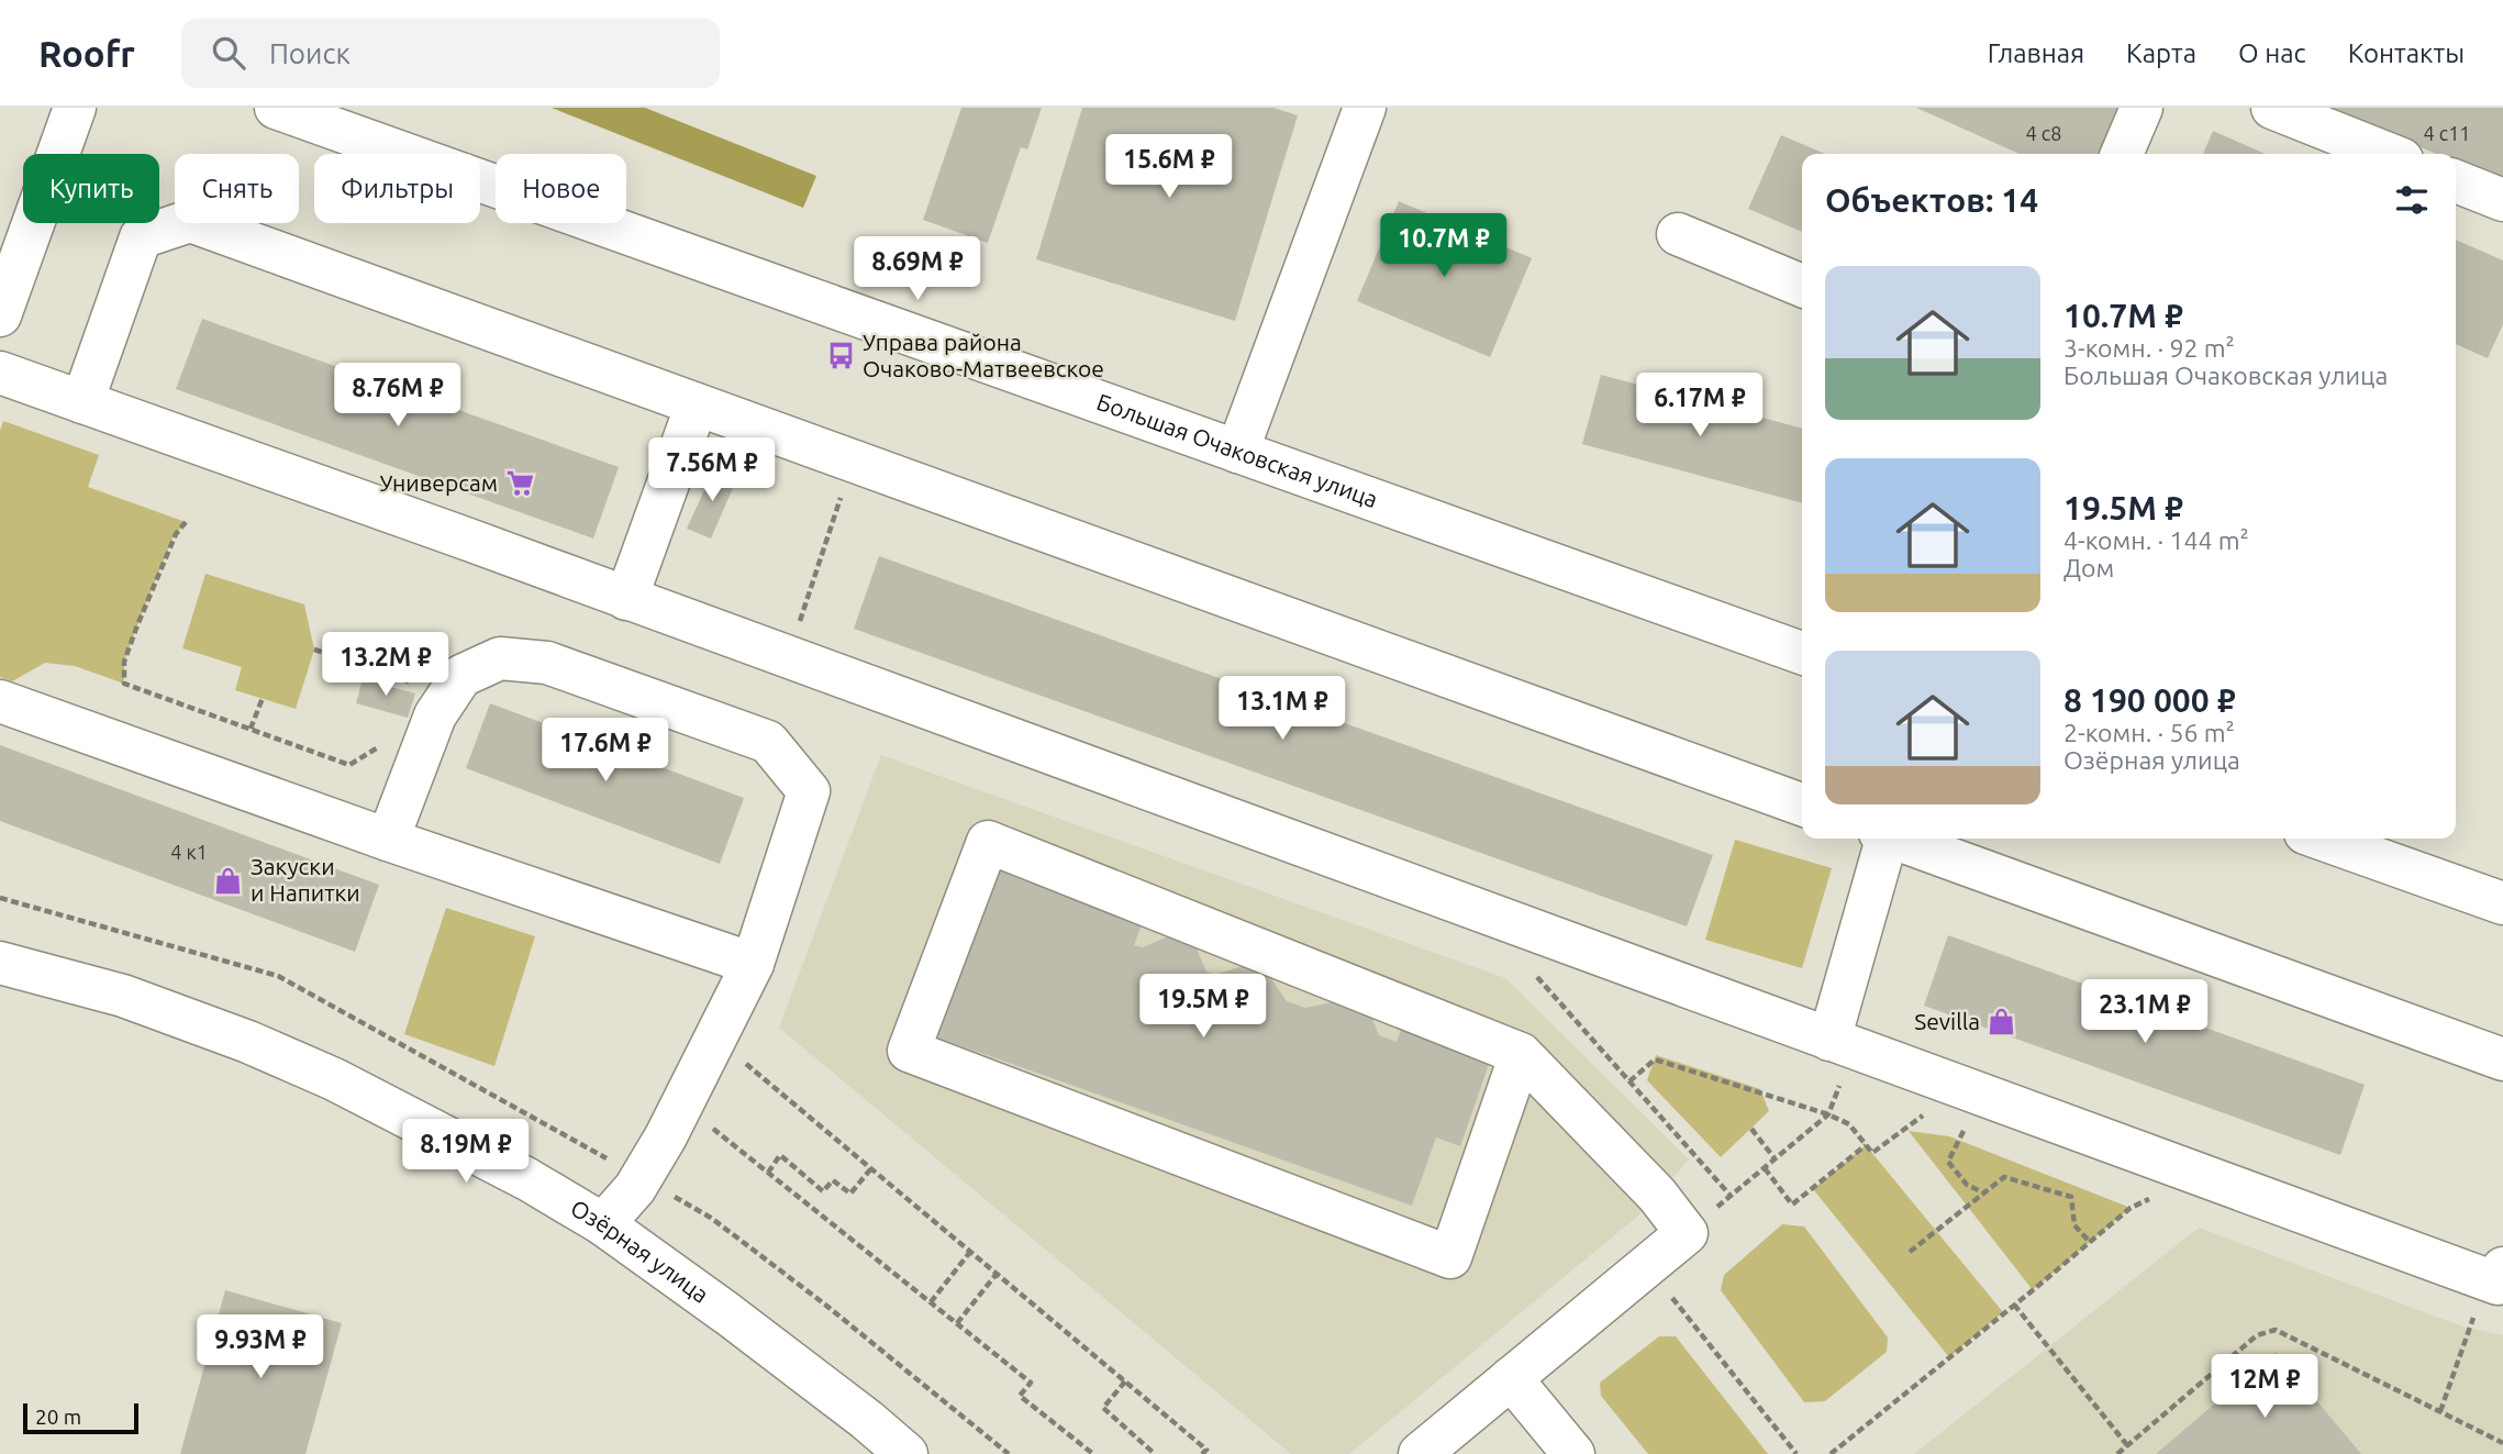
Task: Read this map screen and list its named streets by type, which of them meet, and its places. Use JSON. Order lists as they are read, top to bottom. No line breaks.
{"streets":{"street":["Большая Очаковская улица","Озёрная улица"]},"places":{"bus stop":["Управа района Очаково-Матвеевское"],"supermarket":["Универсам"],"shop":["Закуски и Напитки","Sevilla"]},"house_numbers":["4 с8","4 с11","4 к1"],"scale_bar":"20 m","page":{"header":"Roofr","search":"Поиск","nav":["Главная","Карта","О нас","Контакты"],"price":["15.6M ₽","10.7M ₽","8.69M ₽","8.76M ₽","6.17M ₽","7.56M ₽","13.2M ₽","13.1M ₽","17.6M ₽","19.5M ₽","23.1M ₽","8.19M ₽","9.93M ₽","12M ₽"],"chip":["Купить","Снять","Фильтры","Новое"],"heading":"Объектов: 14","list":[{"name":"10.7M ₽","note":"3-комн. · 92 m² · Большая Очаковская улица"},{"name":"19.5M ₽","note":"4-комн. · 144 m² · Дом"},{"name":"8 190 000 ₽","note":"2-комн. · 56 m² · Озёрная улица"}],"scale":"20 m"}}
